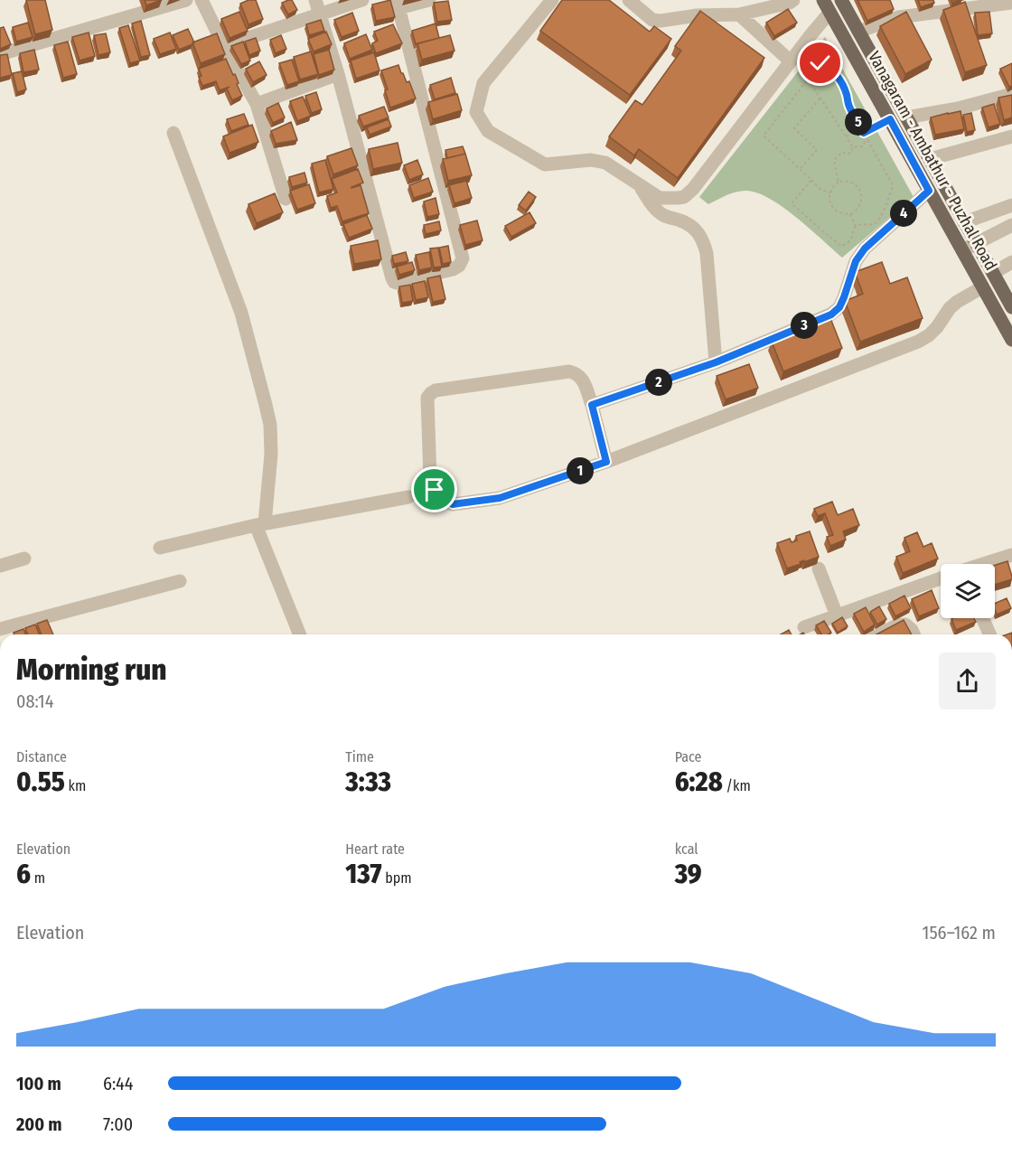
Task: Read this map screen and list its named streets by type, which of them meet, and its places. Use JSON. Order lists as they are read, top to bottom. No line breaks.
{"streets":{"main road":["Vanagaram - Ambathur - Puzhal Road"]},"page":{"pins":["5","4","3","2","1"],"heading":["Morning run","08:14"],"stats":[["Distance","0.55 km"],["Time","3:33"],["Pace","6:28 /km"],["Elevation","6 m"],["Heart rate","137 bpm"],["kcal","39"]],"chart":["Elevation","156–162 m"],"list":[{"name":"100 m","note":"6:44"},{"name":"200 m","note":"7:00"}]}}
